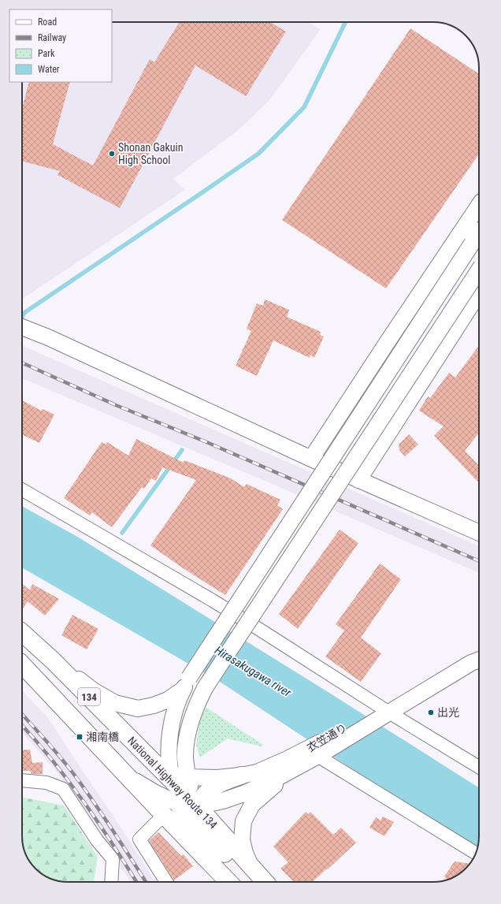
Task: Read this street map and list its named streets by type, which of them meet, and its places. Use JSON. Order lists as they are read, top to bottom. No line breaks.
{"streets":{"highway":["134","National Highway Route 134"],"street":["衣笠通り"]},"crossings":[["134","衣笠通り"],["衣笠通り","National Highway Route 134"]],"water":["Hirasakugawa river"],"places":{"other":["Shonan Gakuin High School","出光"],"transit":["湘南橋"]},"legend":["Road","Railway","Park","Water"]}
